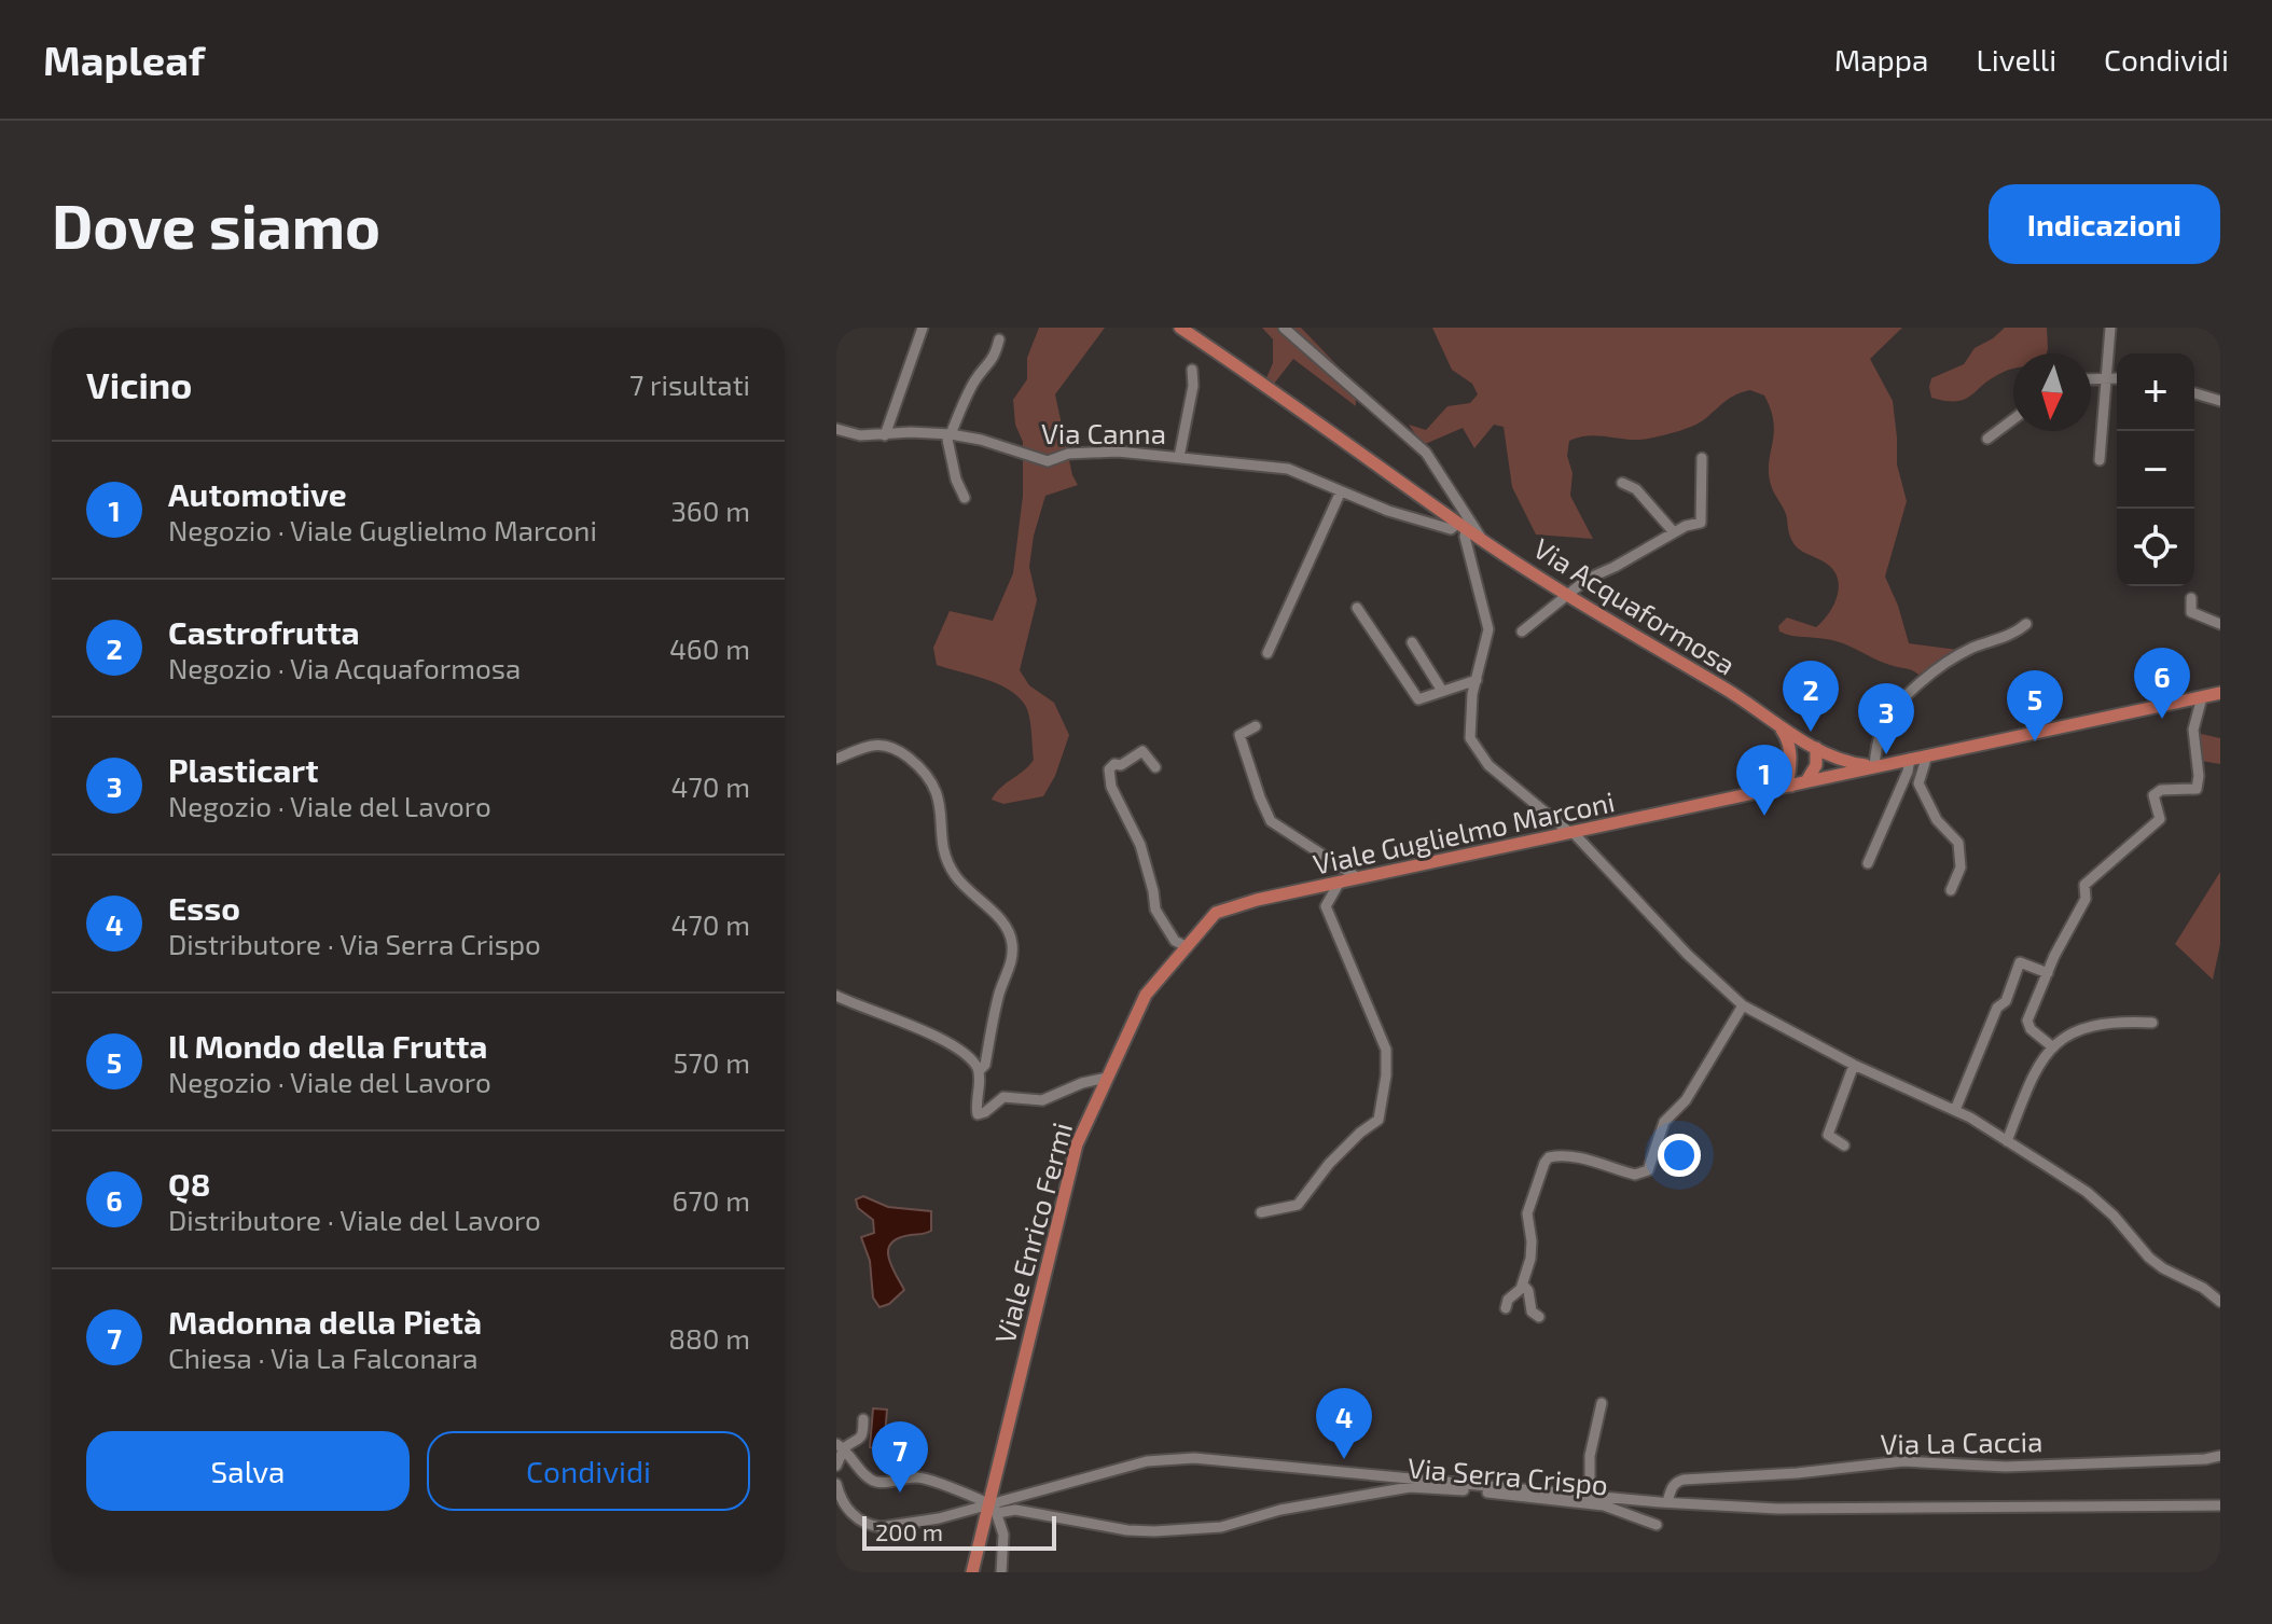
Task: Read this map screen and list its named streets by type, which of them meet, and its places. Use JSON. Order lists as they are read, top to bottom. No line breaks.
{"streets":{"main road":["Via Acquaformosa","Viale Guglielmo Marconi","Viale Enrico Fermi"],"street":["Via Canna","Via La Caccia","Via Serra Crispo"]},"crossings":[["Via Canna","Via Acquaformosa"],["Via Acquaformosa","Viale Guglielmo Marconi"],["Viale Guglielmo Marconi","Viale Enrico Fermi"],["Viale Enrico Fermi","Via Serra Crispo"]],"scale_bar":"200 m","north":"bottom","page":{"header":"Mapleaf","nav":["Mappa","Livelli","Condividi"],"buttons":["Indicazioni",["Salva","Condividi"]],"title":"Dove siamo","heading":["Vicino","7 risultati"],"map_buttons":["+","−"],"list":[{"mark":"1","name":"Automotive","note":"Negozio · Viale Guglielmo Marconi","value":"360 m"},{"mark":"2","name":"Castrofrutta","note":"Negozio · Via Acquaformosa","value":"460 m"},{"mark":"3","name":"Plasticart","note":"Negozio · Viale del Lavoro","value":"470 m"},{"mark":"4","name":"Esso","note":"Distributore · Via Serra Crispo","value":"470 m"},{"mark":"5","name":"Il Mondo della Frutta","note":"Negozio · Viale del Lavoro","value":"570 m"},{"mark":"6","name":"Q8","note":"Distributore · Viale del Lavoro","value":"670 m"},{"mark":"7","name":"Madonna della Pietà","note":"Chiesa · Via La Falconara","value":"880 m"}],"pins":["6","2","5","3","1","4","7"],"scale":"200 m"}}
